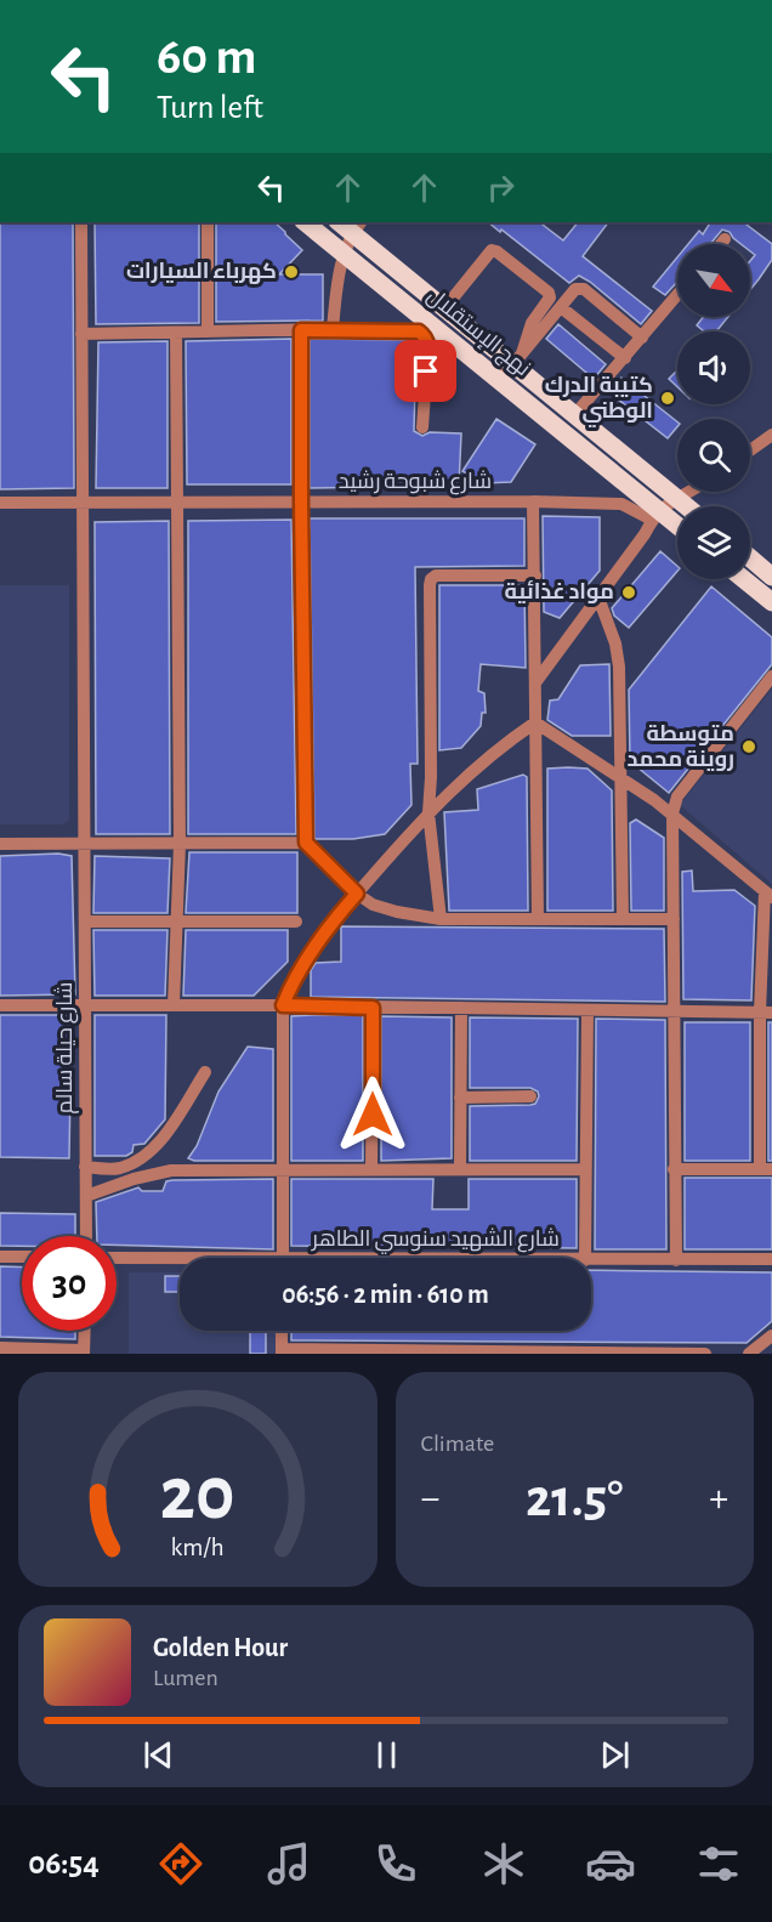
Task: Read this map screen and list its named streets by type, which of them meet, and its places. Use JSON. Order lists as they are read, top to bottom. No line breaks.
{"streets":{"main road":["نهج الإستقلال"],"street":["شارع شبوحة رشيد","شارع حيلة سالم","شارع الشهيد سنوسي الطاهر"]},"crossings":[["نهج الإستقلال","شارع شبوحة رشيد"],["شارع شبوحة رشيد","شارع حيلة سالم"]],"places":["كهرباء السيارات","كتيبة الدرك الوطني","مواد غذائية","متوسطة روينة محمد"],"north":"bottom right","page":{"turn":["60 m","Turn left"],"limit":"30","trip":"06:56 · 2 min · 610 m","tile":"Climate","heat":["−","21.5°","+"],"song":["Golden Hour","Lumen"],"tabs":"06:54","gauge":["20","km/h"]}}
